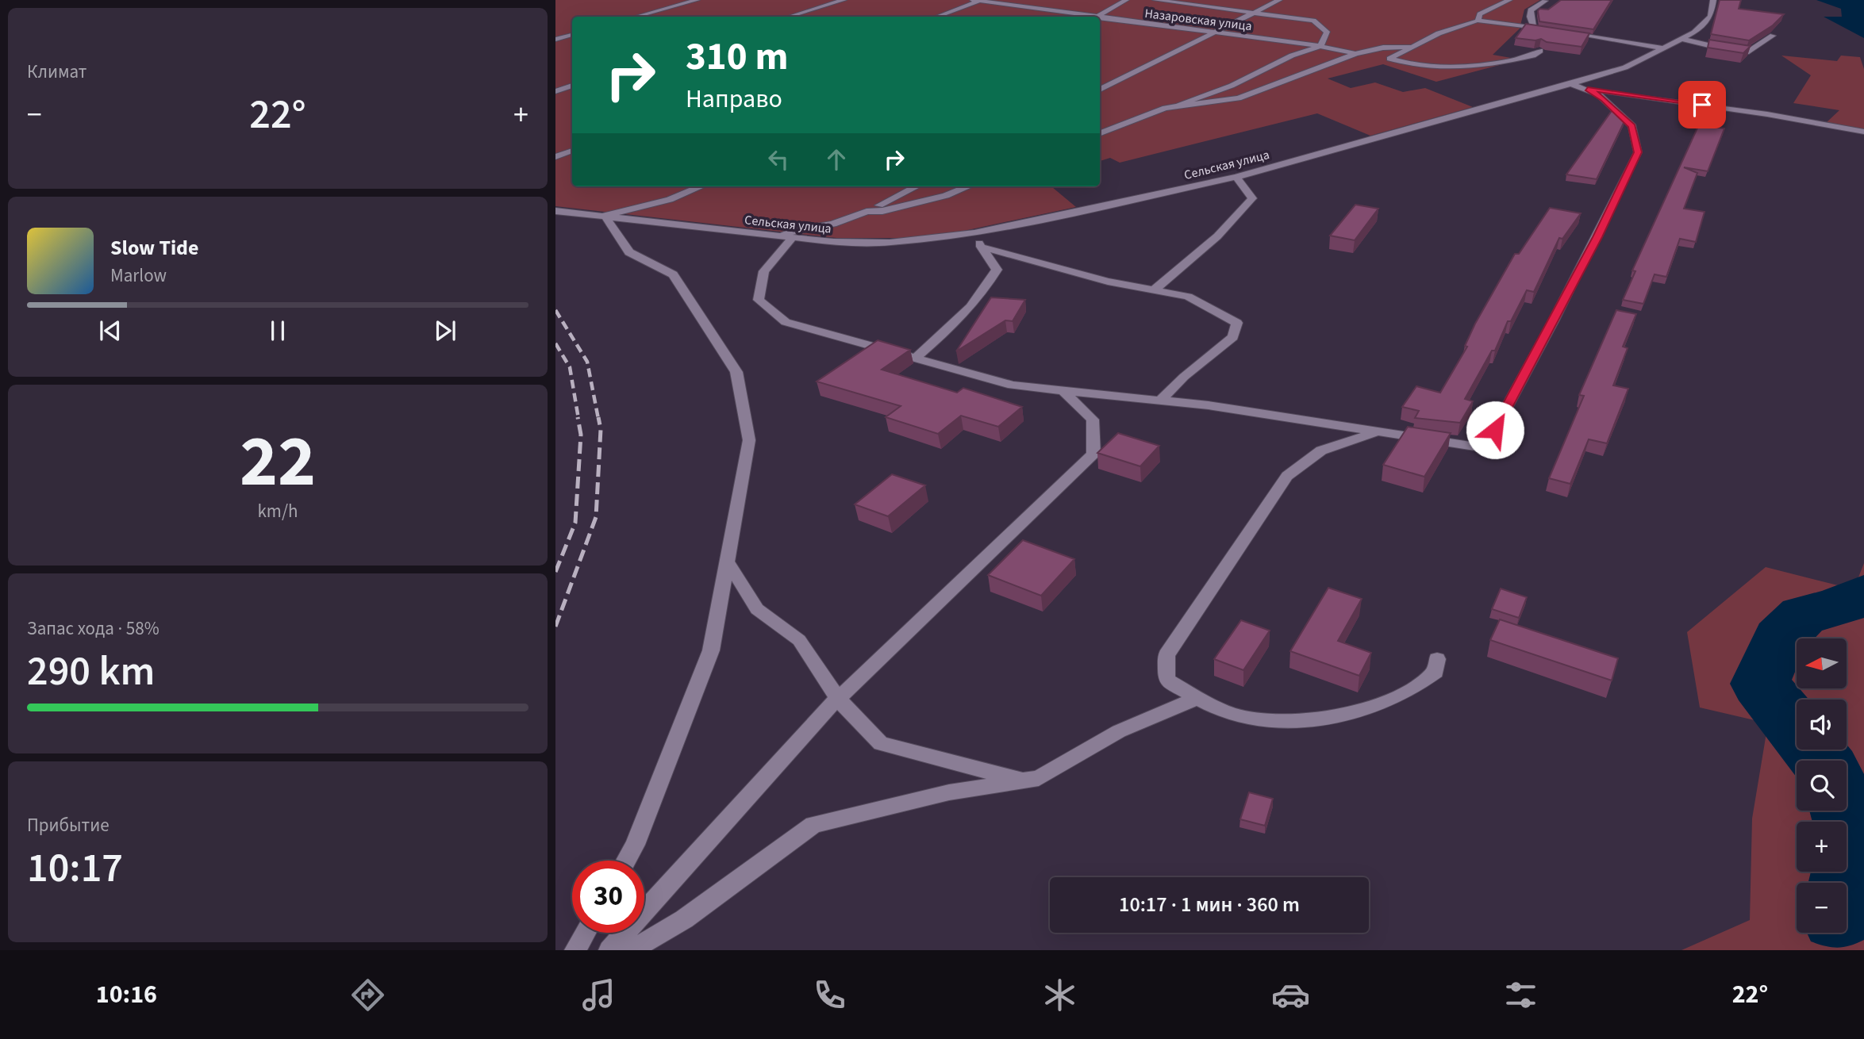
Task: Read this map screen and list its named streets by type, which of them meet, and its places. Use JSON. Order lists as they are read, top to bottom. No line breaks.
{"streets":{"street":["Назаровская улица","Сельская улица"]},"north":"left","page":{"tile":["Климат",["22","km/h"],["Запас хода · 58%","290 km"],["Прибытие","10:17"]],"turn":["310 m","Направо"],"heat":["−","22°","+"],"song":["Slow Tide","Marlow"],"map_buttons":["+","−"],"limit":"30","trip":"10:17 · 1 мин · 360 m","tabs":["10:16","22°"]}}
